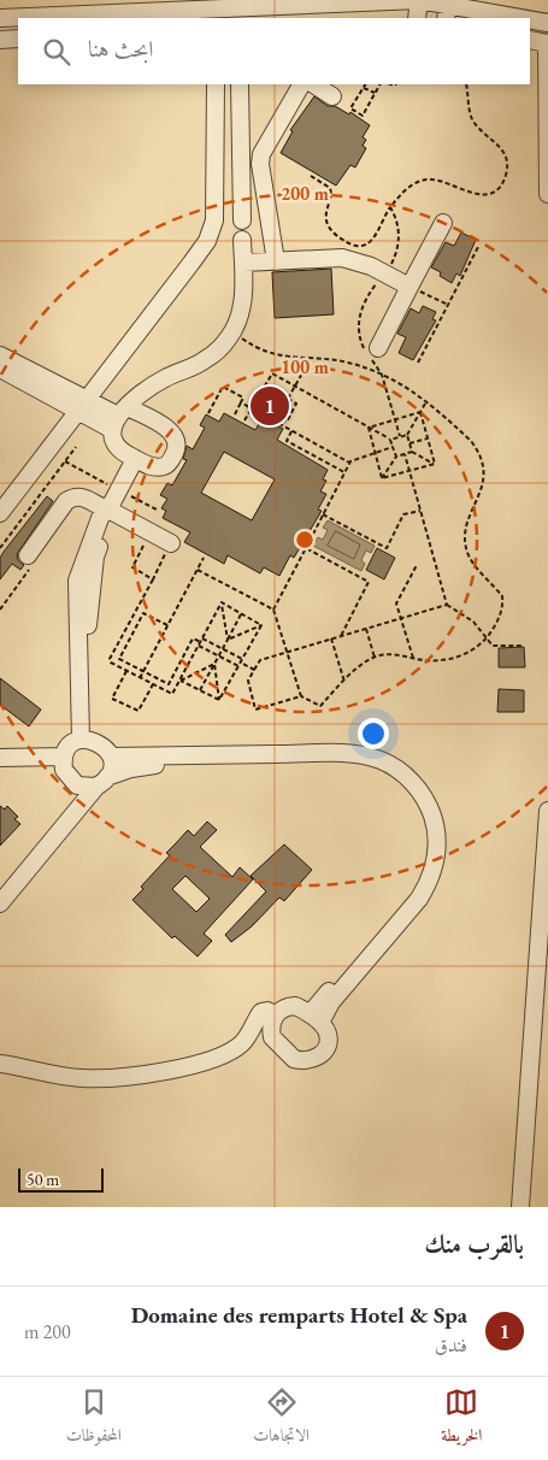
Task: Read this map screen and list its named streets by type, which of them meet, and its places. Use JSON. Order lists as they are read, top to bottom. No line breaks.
{"scale_bar":"50 m","page":{"search":"ابحث هنا","pins":"1","scale":"50 m","heading":"بالقرب منك","list":[{"mark":"1","name":"Domaine des remparts Hotel & Spa","note":"فندق","value":"200 m"}],"nav":["الخريطة","الاتجاهات","المحفوظات"]},"rings":["200 m","100 m"]}
